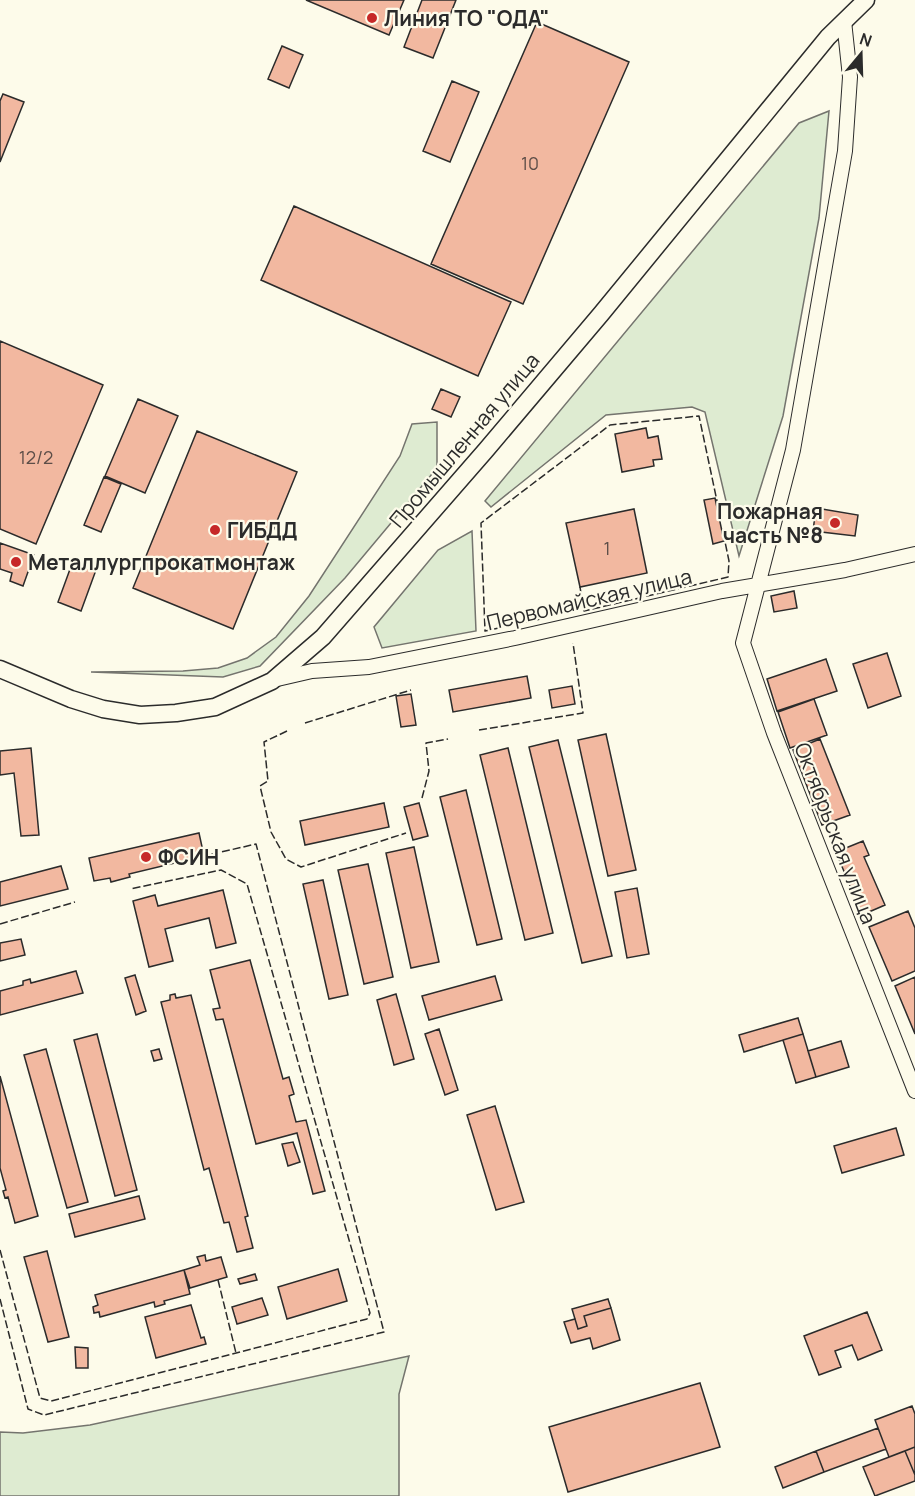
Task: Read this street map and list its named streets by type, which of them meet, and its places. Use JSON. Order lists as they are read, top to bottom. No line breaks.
{"streets":{"main road":["Промышленная улица"],"street":["Первомайская улица","Октябрьская улица"]},"crossings":[["Промышленная улица","Первомайская улица"],["Промышленная улица","Октябрьская улица"],["Первомайская улица","Октябрьская улица"]],"places":["Линия ТО \"ОДА\"","Пожарная часть №8","ГИБДД","Металлургпрокатмонтаж","ФСИН"],"house_numbers":["10","12/2","1"],"north":"top"}
